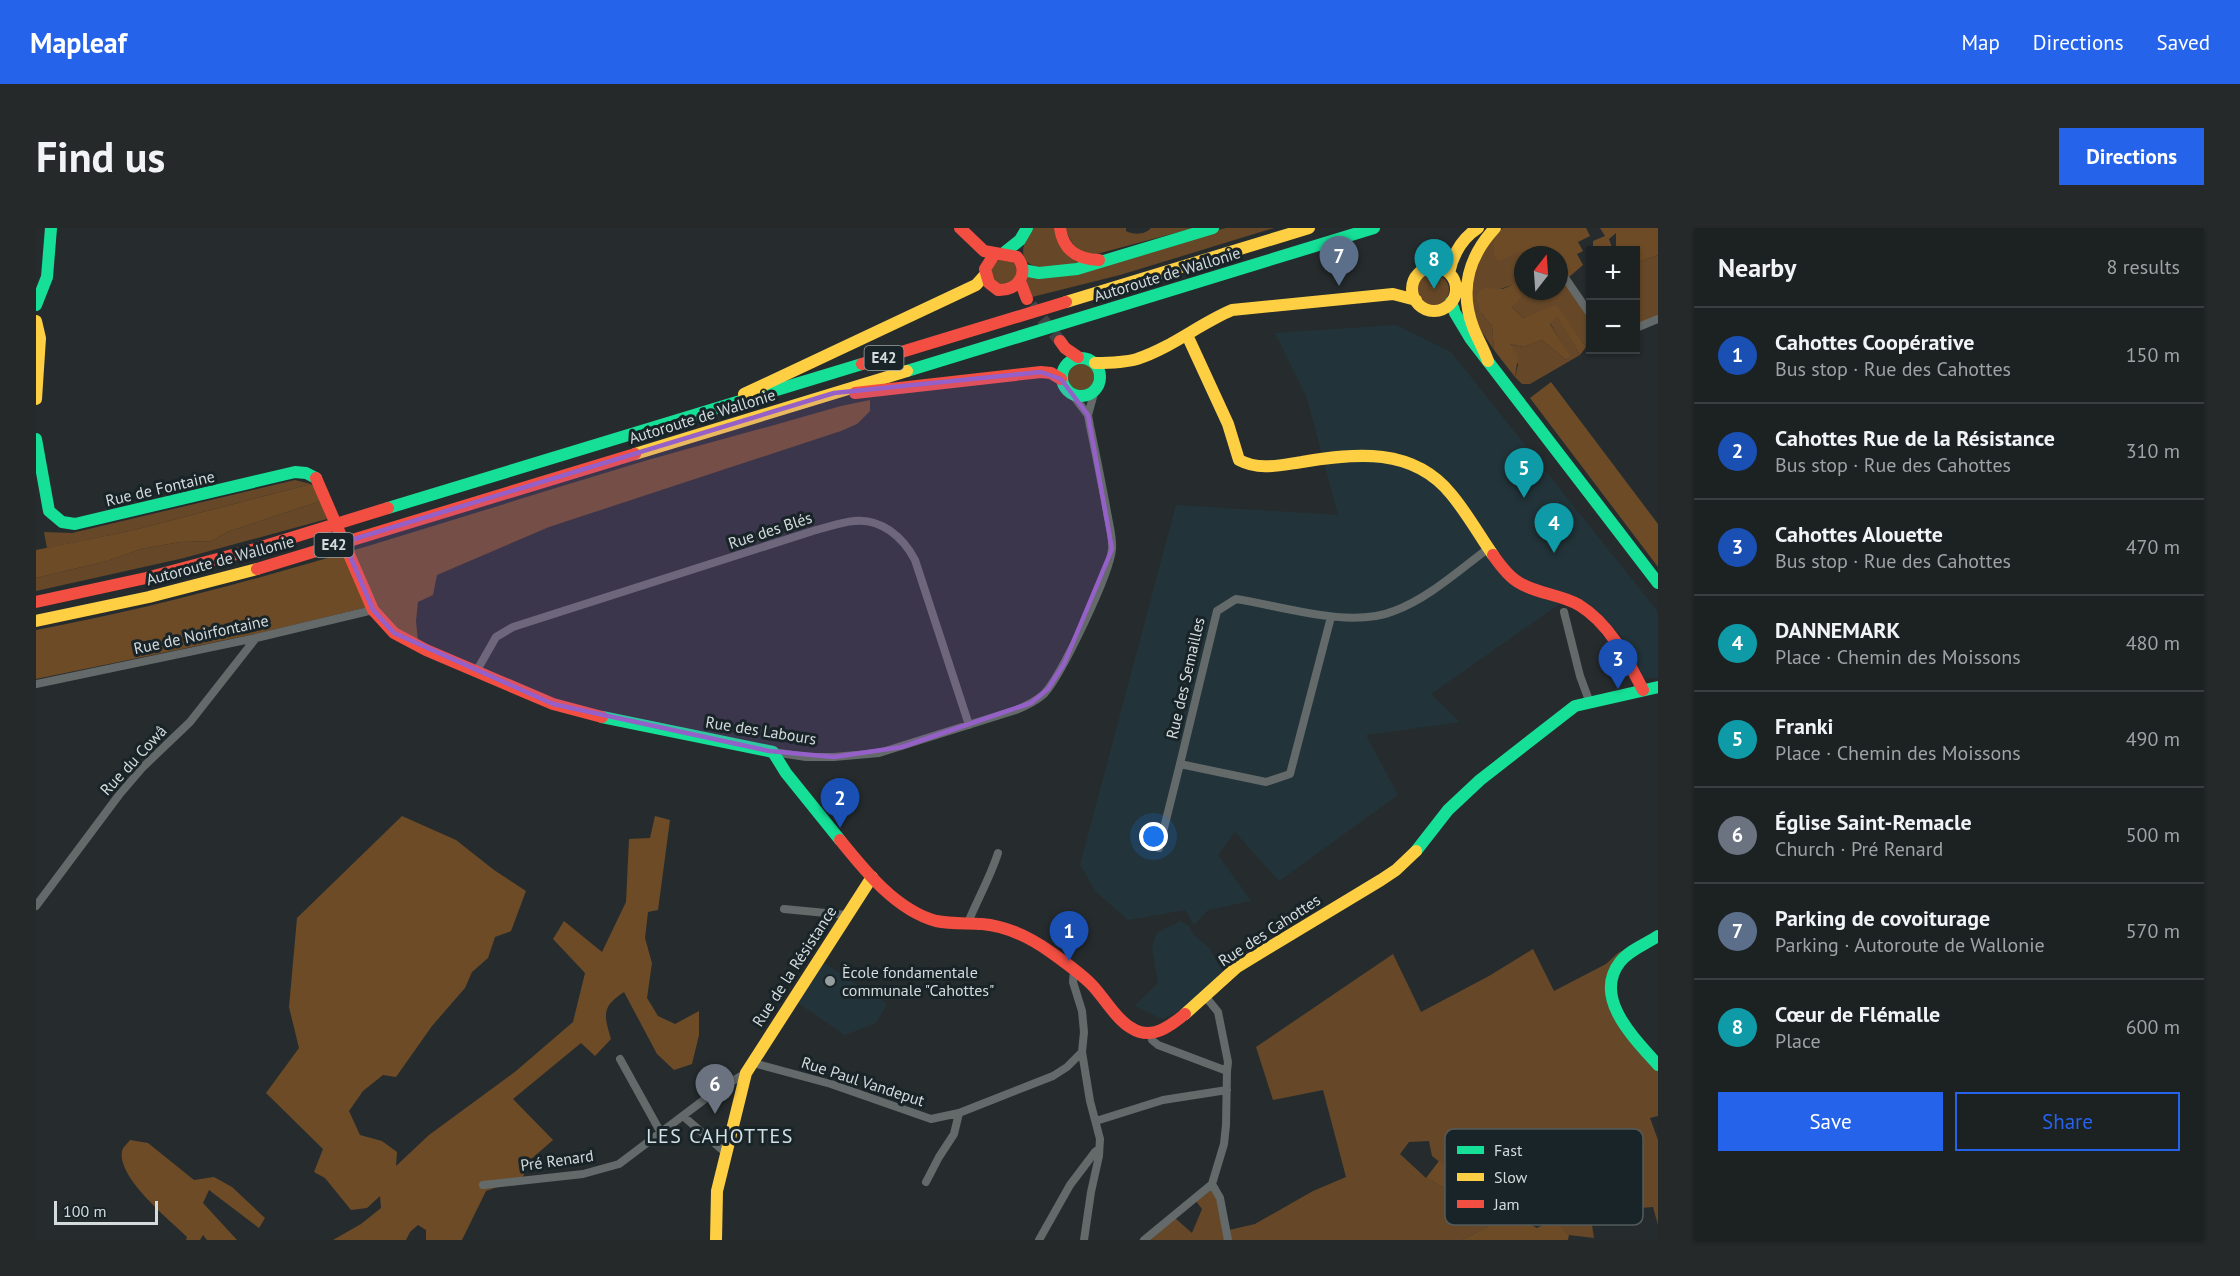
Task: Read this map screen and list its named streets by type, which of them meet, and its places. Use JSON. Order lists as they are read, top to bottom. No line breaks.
{"streets":{"main road":["Autoroute de Wallonie","E42","Rue de Fontaine","Rue des Labours","Rue des Cahottes","Rue de la Résistance"],"street":["Rue des Blés","Rue de Noirfontaine","Rue des Semailles","Rue du Cowâ","Rue Paul Vandeput","Pré Renard"]},"crossings":[["Rue de Fontaine","Rue des Labours"],["Rue des Blés","Rue des Labours"],["Rue de Noirfontaine","Rue des Labours"],["Rue de Noirfontaine","Rue du Cowâ"],["Rue de la Résistance","Rue Paul Vandeput"],["Rue de la Résistance","Pré Renard"],["Rue Paul Vandeput","Pré Renard"]],"districts":["LES CAHOTTES"],"places":["Ècole fondamentale communale \"Cahottes\""],"legend":["Fast","Slow","Jam"],"scale_bar":"100 m","north":"top","page":{"header":"Mapleaf","nav":["Map","Directions","Saved"],"buttons":["Directions",["Save","Share"]],"title":"Find us","heading":["Nearby","8 results"],"pins":["7","8","5","4","3","2","1","6"],"map_buttons":["+","−"],"list":[{"mark":"1","name":"Cahottes Coopérative","note":"Bus stop · Rue des Cahottes","value":"150 m"},{"mark":"2","name":"Cahottes Rue de la Résistance","note":"Bus stop · Rue des Cahottes","value":"310 m"},{"mark":"3","name":"Cahottes Alouette","note":"Bus stop · Rue des Cahottes","value":"470 m"},{"mark":"4","name":"DANNEMARK","note":"Place · Chemin des Moissons","value":"480 m"},{"mark":"5","name":"Franki","note":"Place · Chemin des Moissons","value":"490 m"},{"mark":"6","name":"Église Saint-Remacle","note":"Church · Pré Renard","value":"500 m"},{"mark":"7","name":"Parking de covoiturage","note":"Parking · Autoroute de Wallonie","value":"570 m"},{"mark":"8","name":"Cœur de Flémalle","note":"Place","value":"600 m"}],"scale":"100 m"}}
